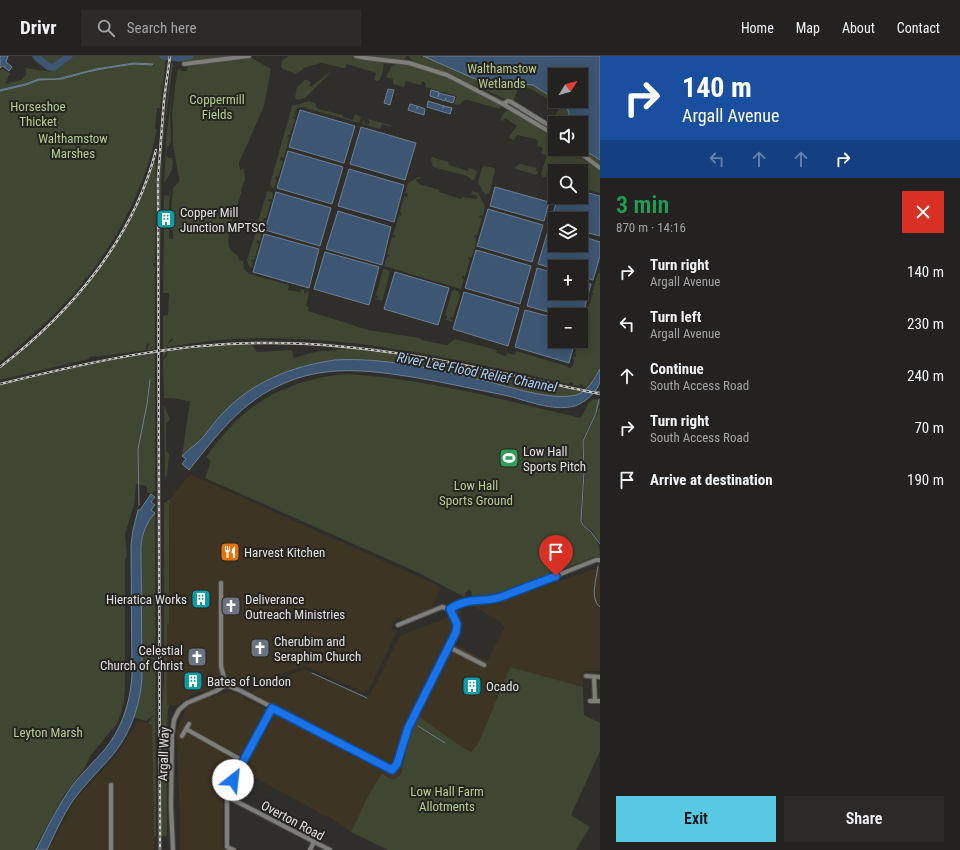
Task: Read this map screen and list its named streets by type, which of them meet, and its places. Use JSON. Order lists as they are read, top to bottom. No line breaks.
{"streets":{"street":["Argall Way","Overton Road"]},"water":["River Lee Flood Relief Channel"],"parks":["Walthamstow Wetlands","Coppermill Fields","Horseshoe Thicket","Walthamstow Marshes","Low Hall Sports Ground","Leyton Marsh","Low Hall Farm Allotments"],"places":{"building":["Copper Mill Junction MPTSC","Hieratica Works","Bates of London","Ocado"],"sports":["Low Hall Sports Pitch"],"restaurant":["Harvest Kitchen"],"church":["Deliverance Outreach Ministries","Cherubim and Seraphim Church","Celestial Church of Christ"]},"north":"top right","page":{"header":"Drivr","search":"Search here","nav":["Home","Map","About","Contact"],"turn":["140 m","Argall Avenue"],"map_buttons":["+","−"],"heading":["3 min","870 m · 14:16"],"list":[{"name":"Turn right","note":"Argall Avenue","value":"140 m"},{"name":"Turn left","note":"Argall Avenue","value":"230 m"},{"name":"Continue","note":"South Access Road","value":"240 m"},{"name":"Turn right","note":"South Access Road","value":"70 m"},{"name":"Arrive at destination","value":"190 m"}],"buttons":["Exit","Share"]}}
